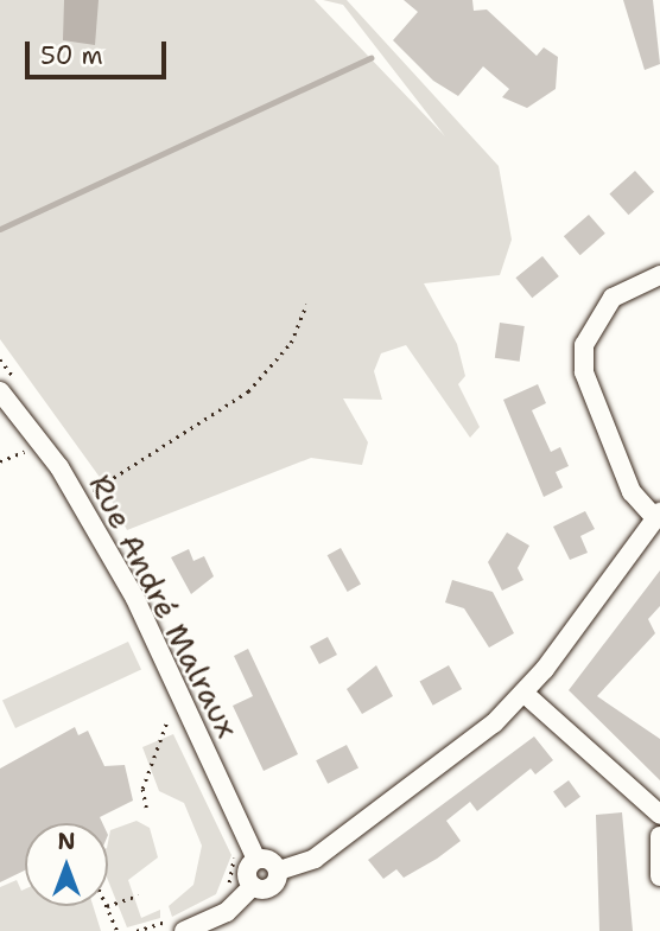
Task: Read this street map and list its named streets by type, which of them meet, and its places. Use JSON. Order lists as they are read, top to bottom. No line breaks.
{"streets":{"street":["Rue André Malraux"]},"scale_bar":"50 m","north":"top"}
